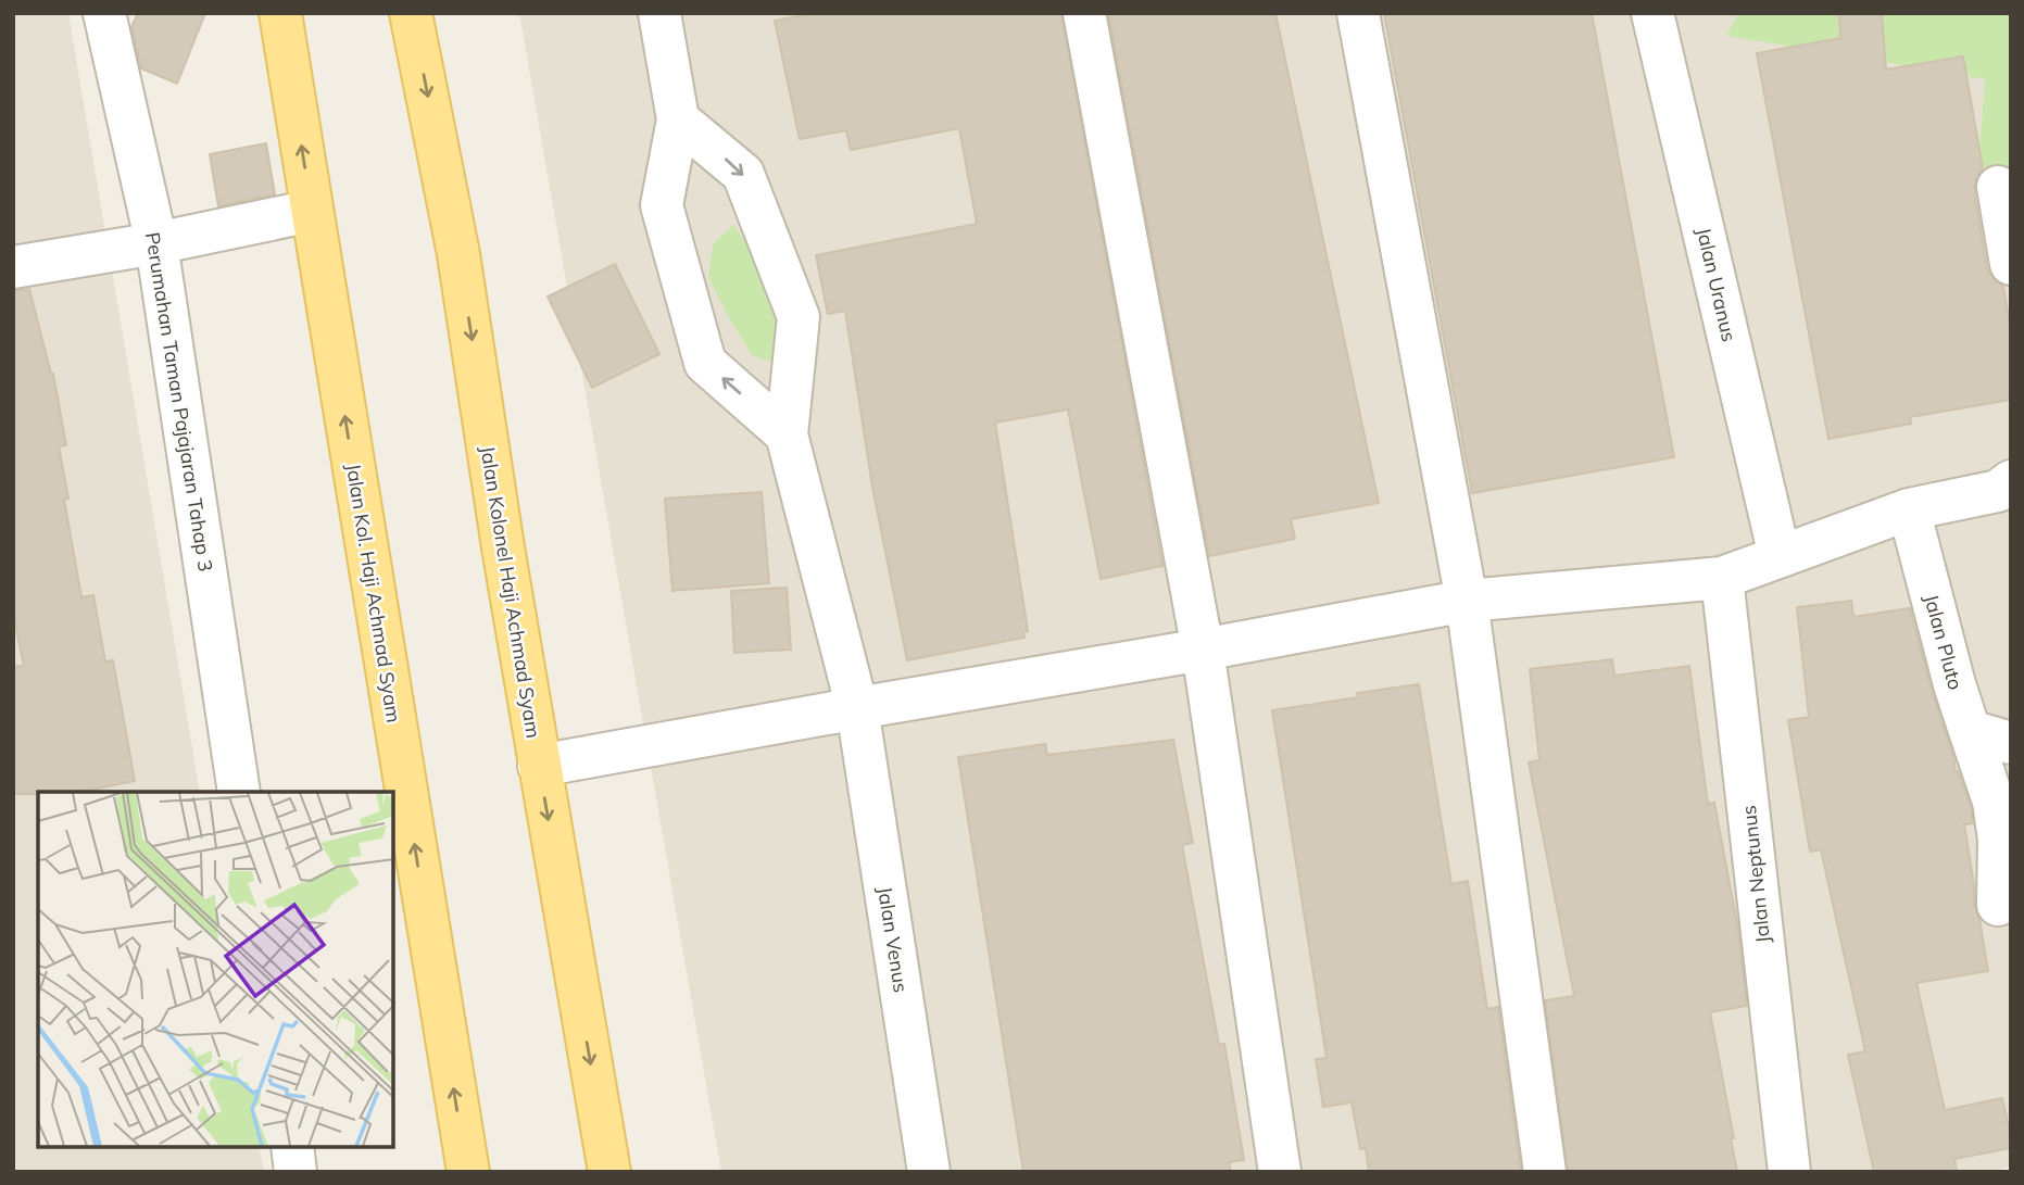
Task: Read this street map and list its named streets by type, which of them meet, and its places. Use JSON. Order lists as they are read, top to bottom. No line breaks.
{"streets":{"main road":["Jalan Kolonel Haji Achmad Syam","Jalan Kol. Haji Achmad Syam"],"street":["Jalan Uranus","Perumahan Taman Pajajaran Tahap 3","Jalan Pluto","Jalan Neptunus","Jalan Venus"]},"one_way":["Jalan Kolonel Haji Achmad Syam","Jalan Kol. Haji Achmad Syam"]}
